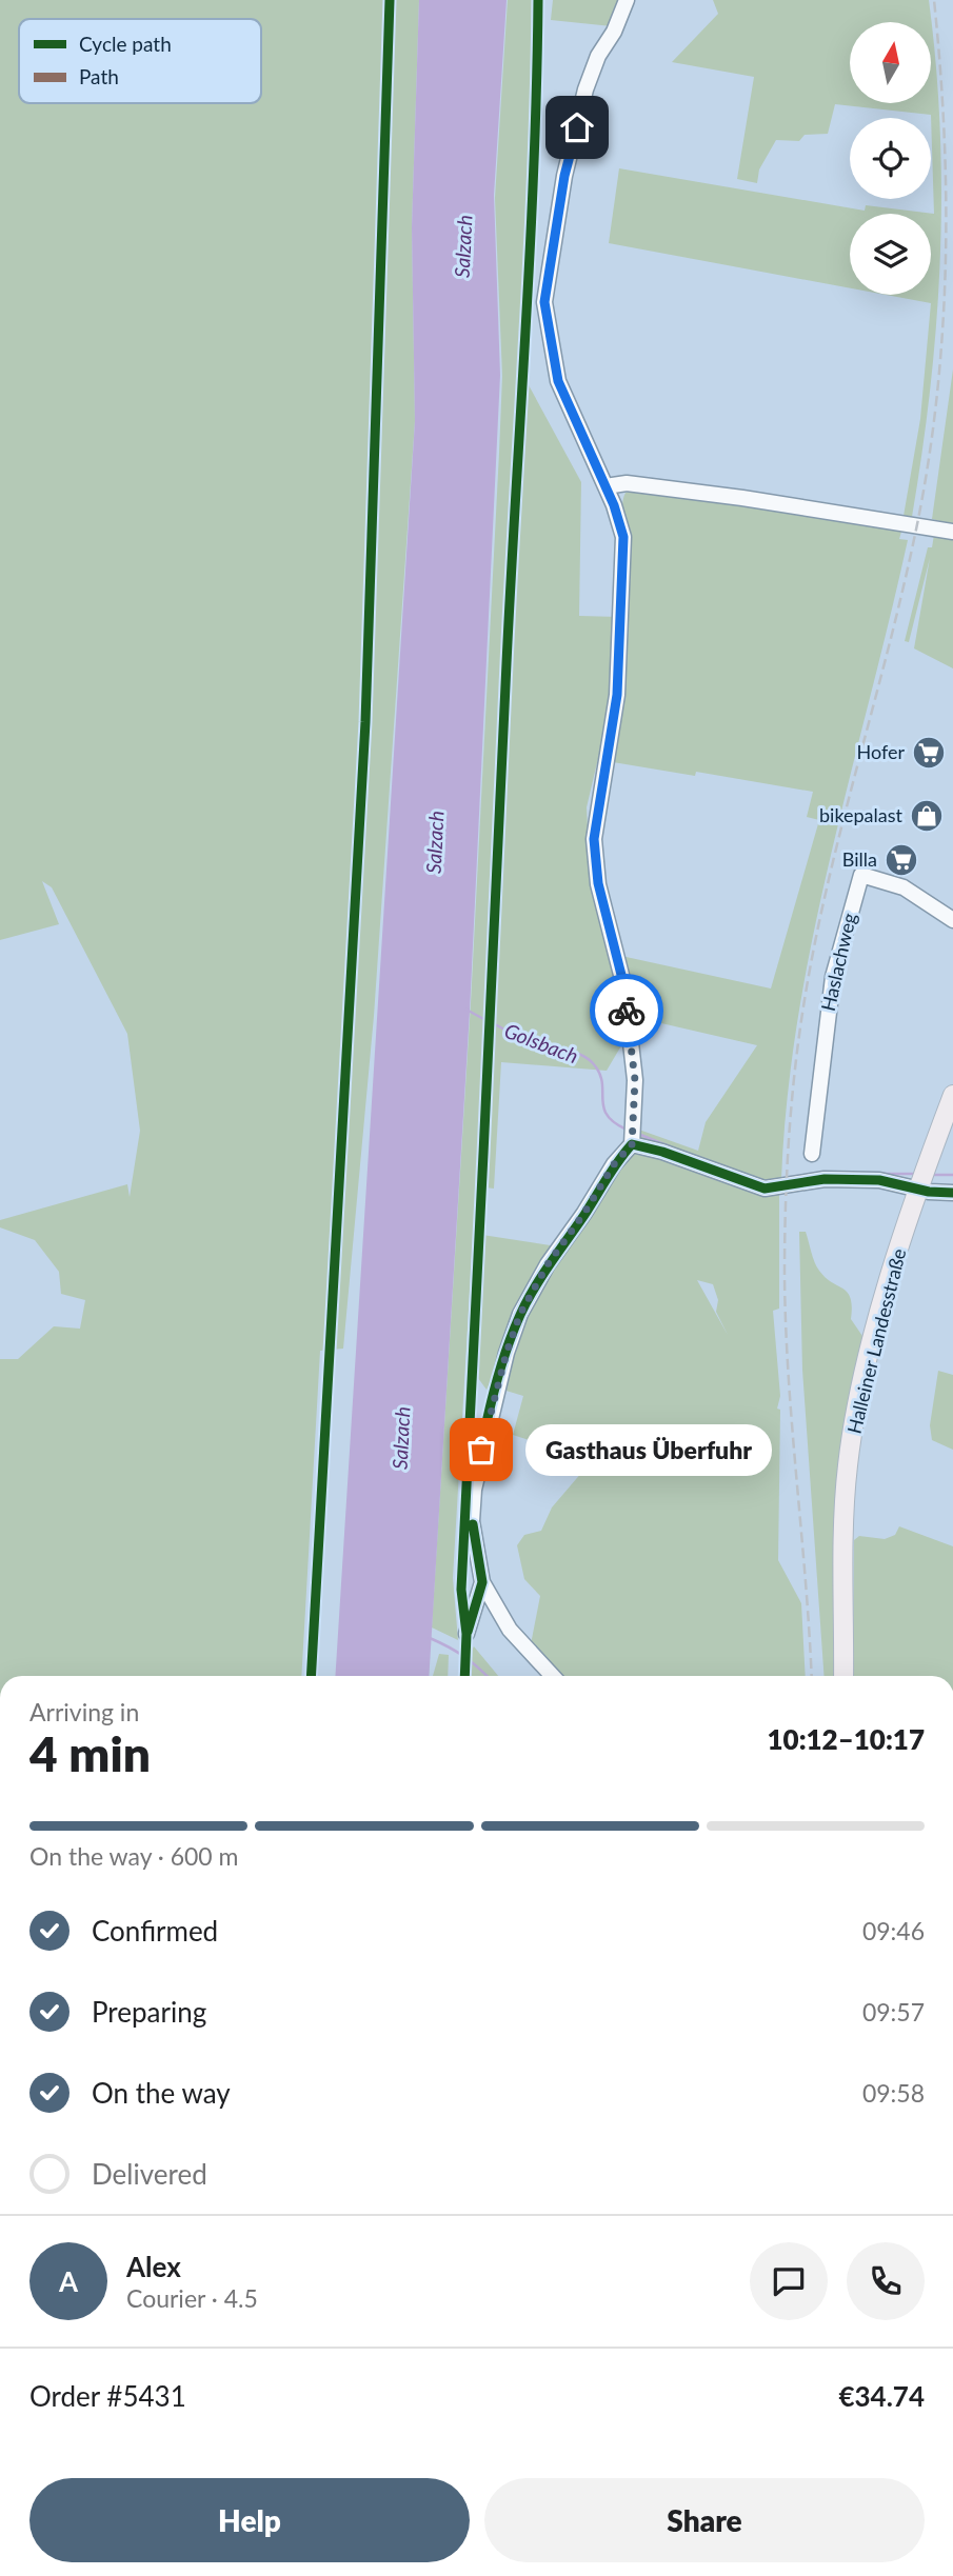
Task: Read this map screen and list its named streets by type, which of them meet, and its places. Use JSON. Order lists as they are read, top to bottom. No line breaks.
{"streets":{"main road":["Halleiner Landesstraße"],"street":["Haslachweg"]},"water":["Salzach","Golsbach"],"places":{"supermarket":["Hofer","Billa"],"shop":["bikepalast"],"other":["Gasthaus Überfuhr"]},"legend":["Cycle path","Path"],"north":"top","page":{"bubble":"Gasthaus Überfuhr","heading":["4 min","Arriving in","10:12–10:17"],"panel":["Alex","Courier · 4.5","Order #5431","€34.74"],"bar":"On the way · 600 m","list":[["Confirmed","09:46"],["Preparing","09:57"],["On the way","09:58"],"Delivered"],"round":"A","buttons":["Help","Share"]}}
